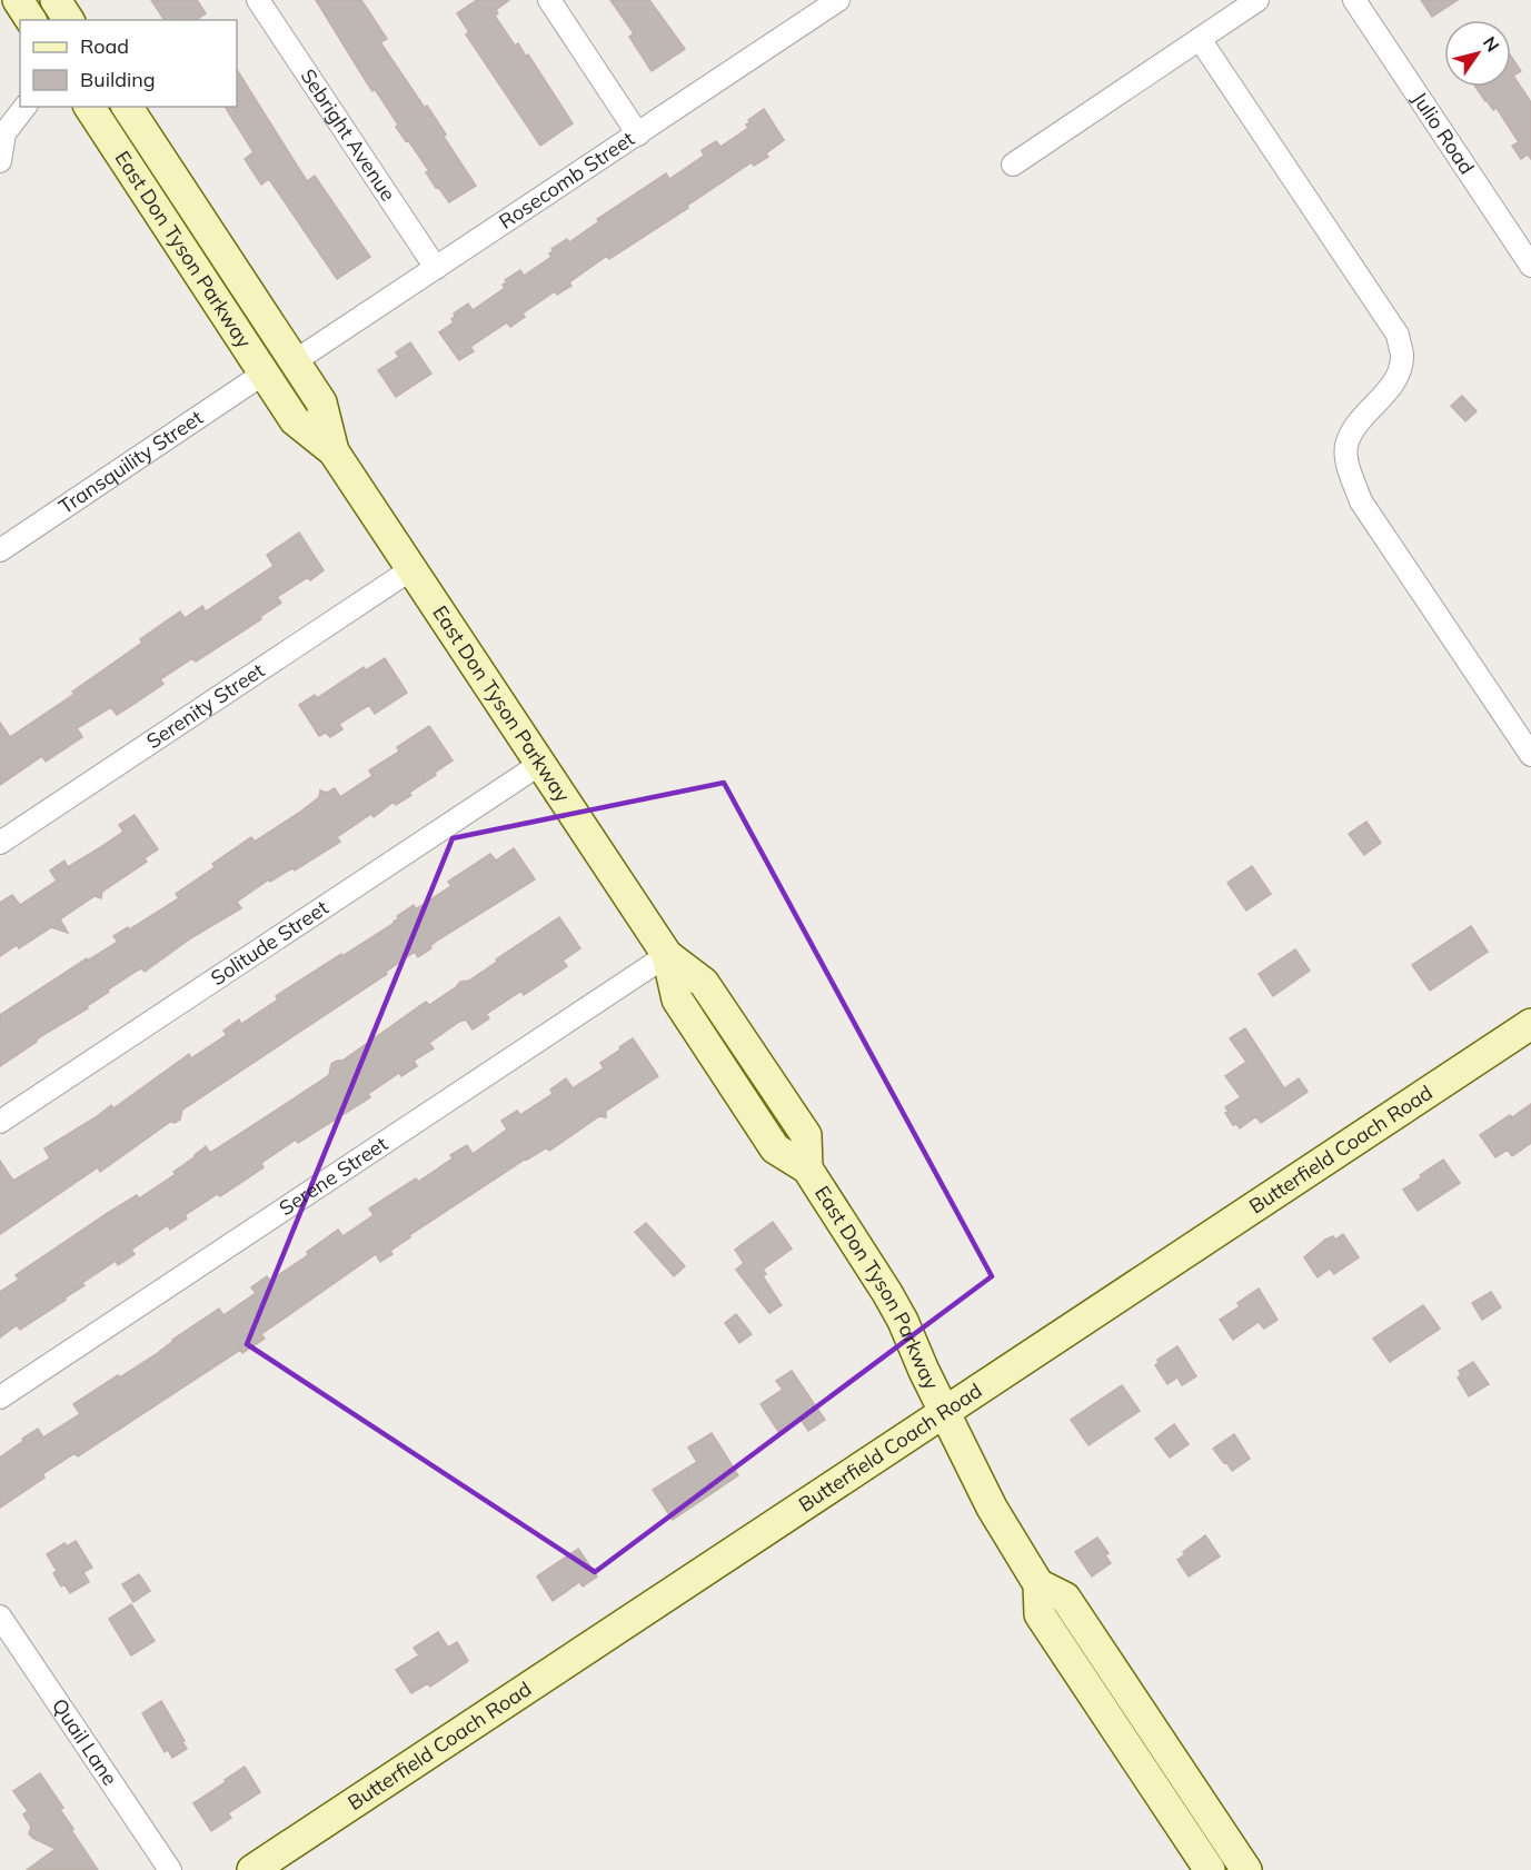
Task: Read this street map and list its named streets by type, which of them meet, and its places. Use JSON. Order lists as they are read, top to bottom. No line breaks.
{"streets":{"main road":["East Don Tyson Parkway","Butterfield Coach Road"],"street":["Julio Road","Sebright Avenue","Rosecomb Street","Transquility Street","Serenity Street","Solitude Street","Serene Street","Quail Lane"]},"crossings":[["Sebright Avenue","Rosecomb Street"],["Rosecomb Street","East Don Tyson Parkway"],["East Don Tyson Parkway","Transquility Street"],["East Don Tyson Parkway","Serenity Street"],["East Don Tyson Parkway","Solitude Street"],["East Don Tyson Parkway","Butterfield Coach Road"],["East Don Tyson Parkway","Serene Street"]],"legend":["Road","Building"],"north":"top right"}
